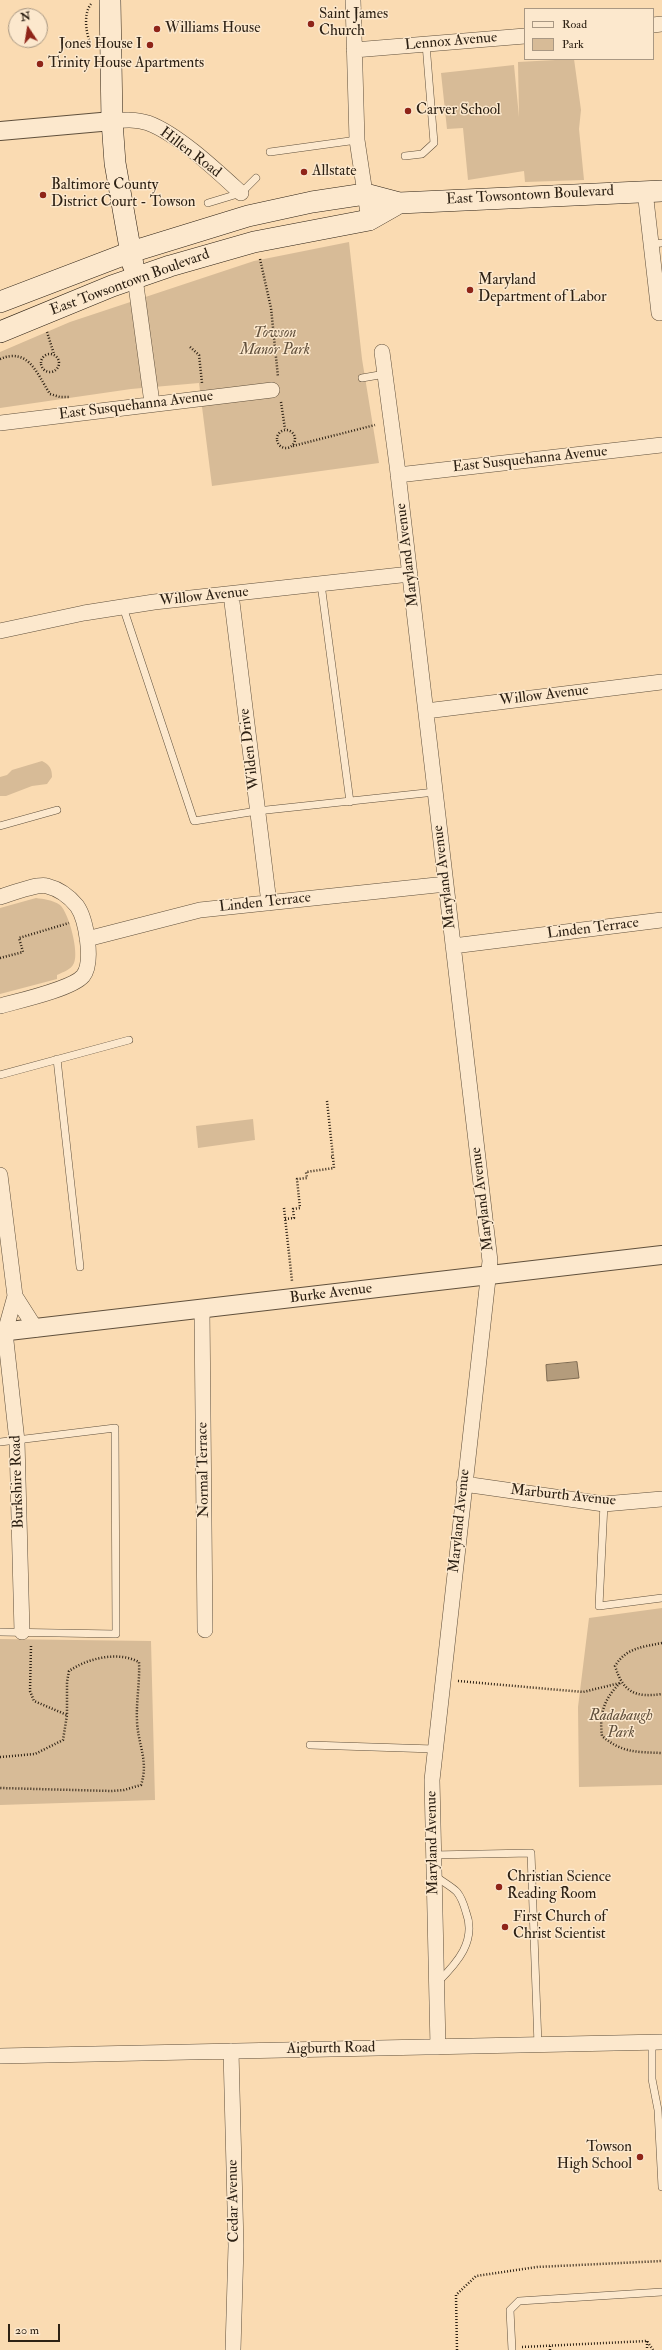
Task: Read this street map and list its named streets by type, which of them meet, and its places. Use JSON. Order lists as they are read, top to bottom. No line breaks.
{"streets":{"main road":["East Towsontown Boulevard"],"street":["Lennox Avenue","Hillen Road","East Susquehanna Avenue","Maryland Avenue","Willow Avenue","Wilden Drive","Linden Terrace","Burke Avenue","Normal Terrace","Burkshire Road","Marburth Avenue","Aigburth Road","Cedar Avenue"]},"crossings":[["East Susquehanna Avenue","Maryland Avenue"],["Maryland Avenue","Willow Avenue"],["Maryland Avenue","Linden Terrace"],["Maryland Avenue","Burke Avenue"],["Maryland Avenue","Marburth Avenue"],["Maryland Avenue","Aigburth Road"],["Willow Avenue","Wilden Drive"],["Wilden Drive","Linden Terrace"],["Burke Avenue","Normal Terrace"],["Burke Avenue","Burkshire Road"],["Aigburth Road","Cedar Avenue"]],"parks":["Towson Manor Park","Radabaugh Park"],"places":["Saint James Church","Williams House","Jones House I","Trinity House Apartments","Carver School","Allstate","Baltimore County District Court - Towson","Maryland Department of Labor","Christian Science Reading Room","First Church of Christ Scientist","Towson High School"],"legend":["Road","Park"],"scale_bar":"20 m","north":"top"}
